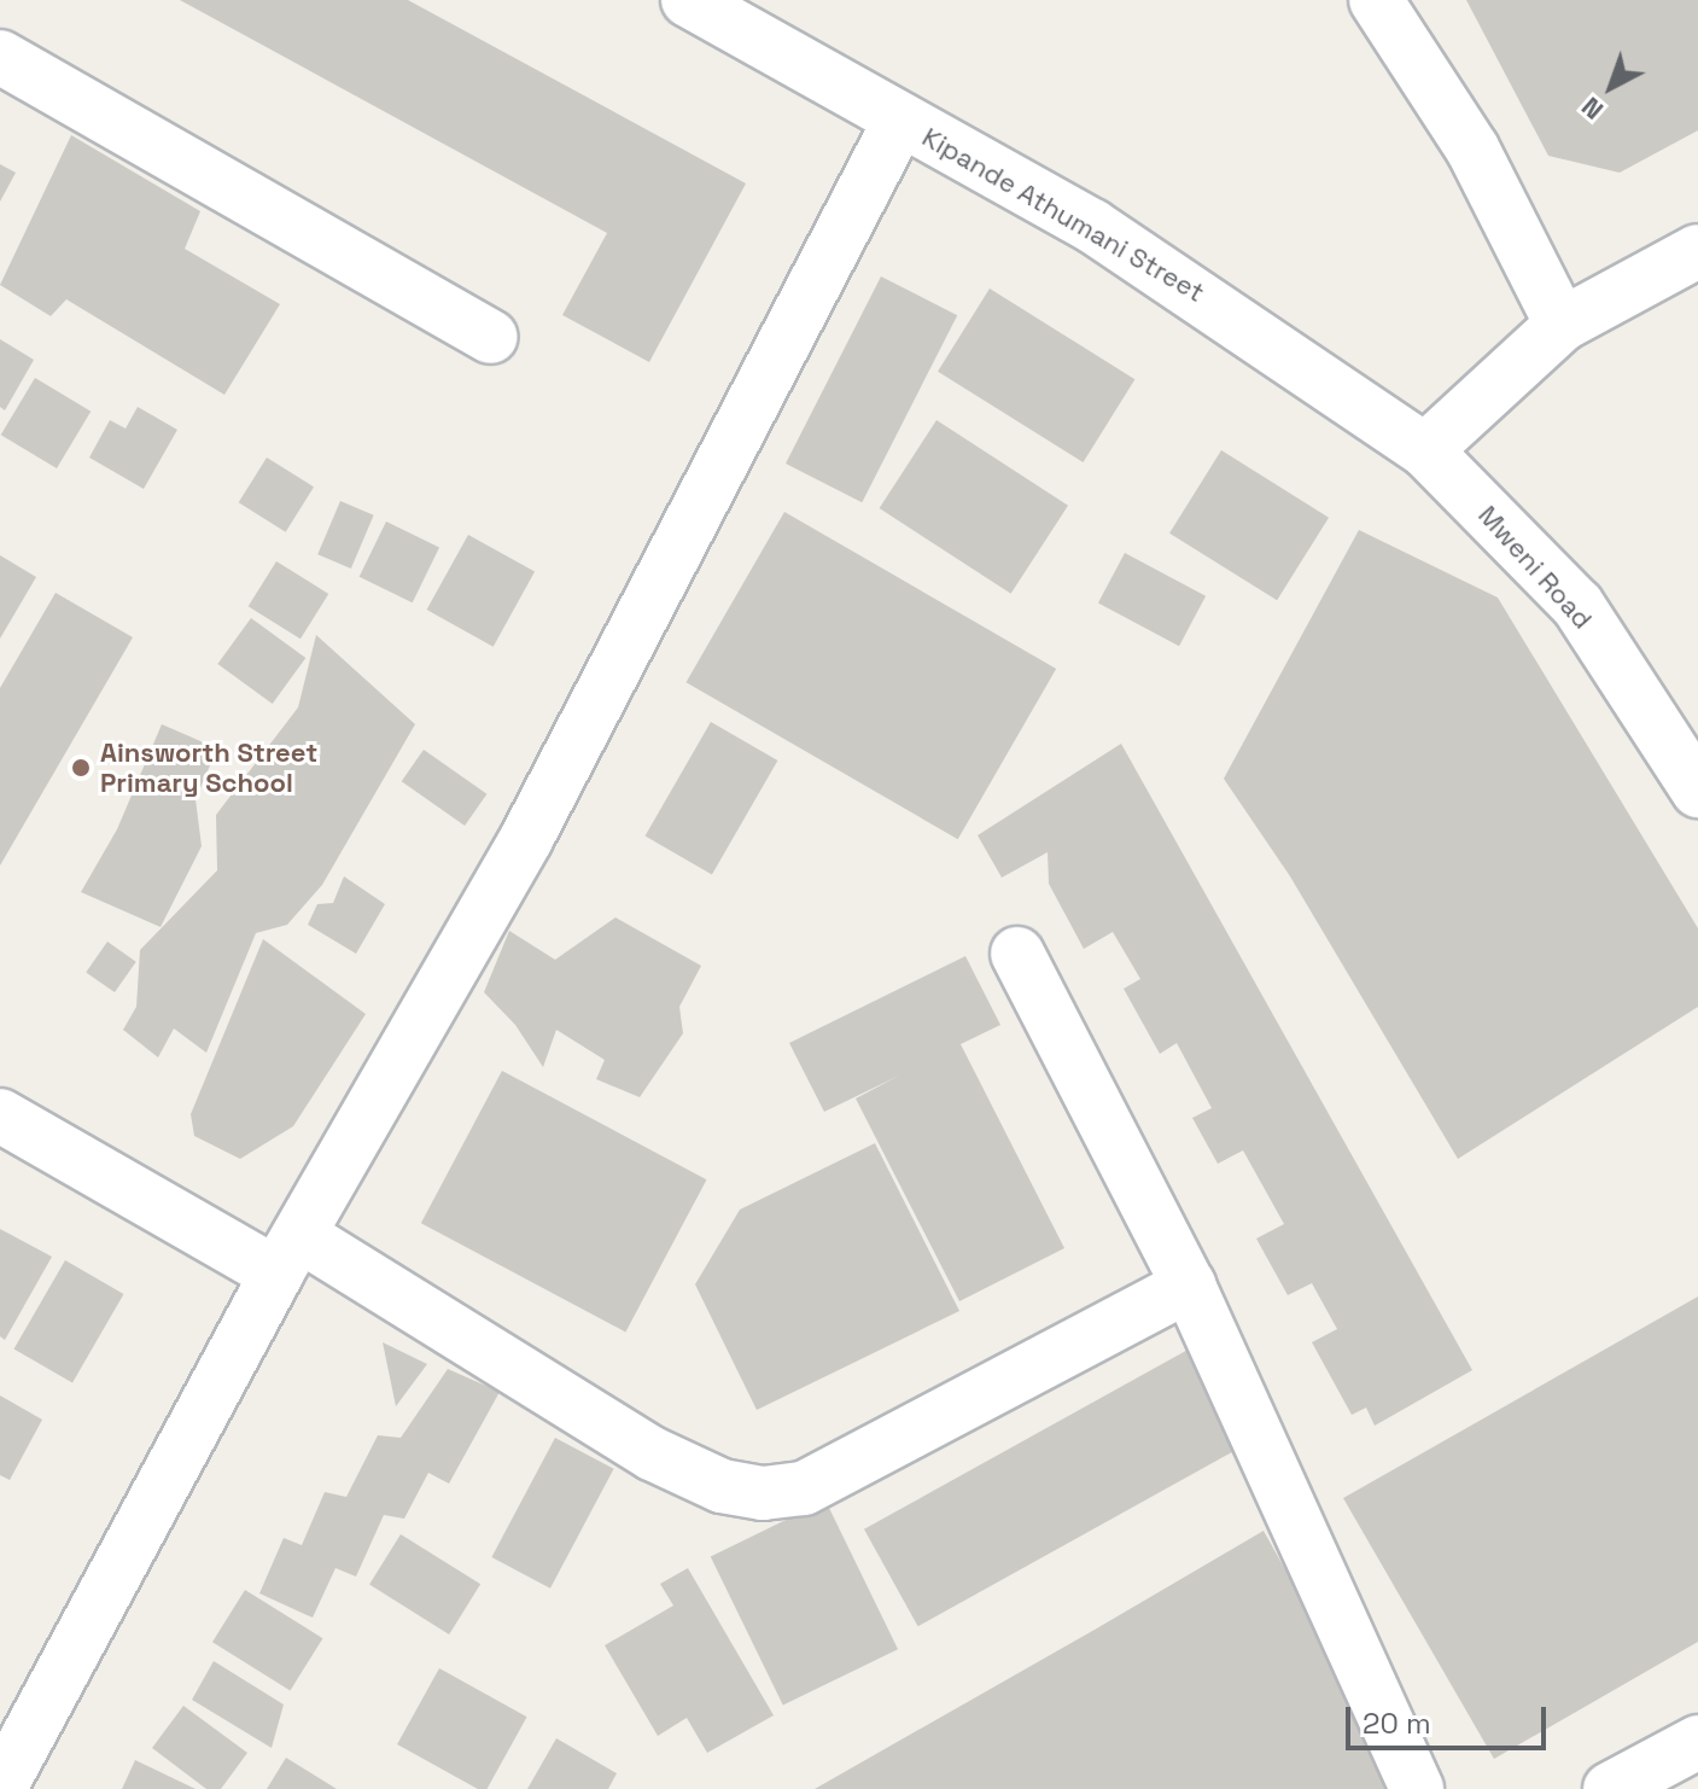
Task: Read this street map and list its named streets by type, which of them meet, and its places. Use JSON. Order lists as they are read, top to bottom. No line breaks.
{"streets":{"street":["Kipande Athumani Street","Mweni Road"]},"crossings":[["Kipande Athumani Street","Mweni Road"]],"places":["Ainsworth Street Primary School"],"scale_bar":"20 m","north":"bottom left"}
